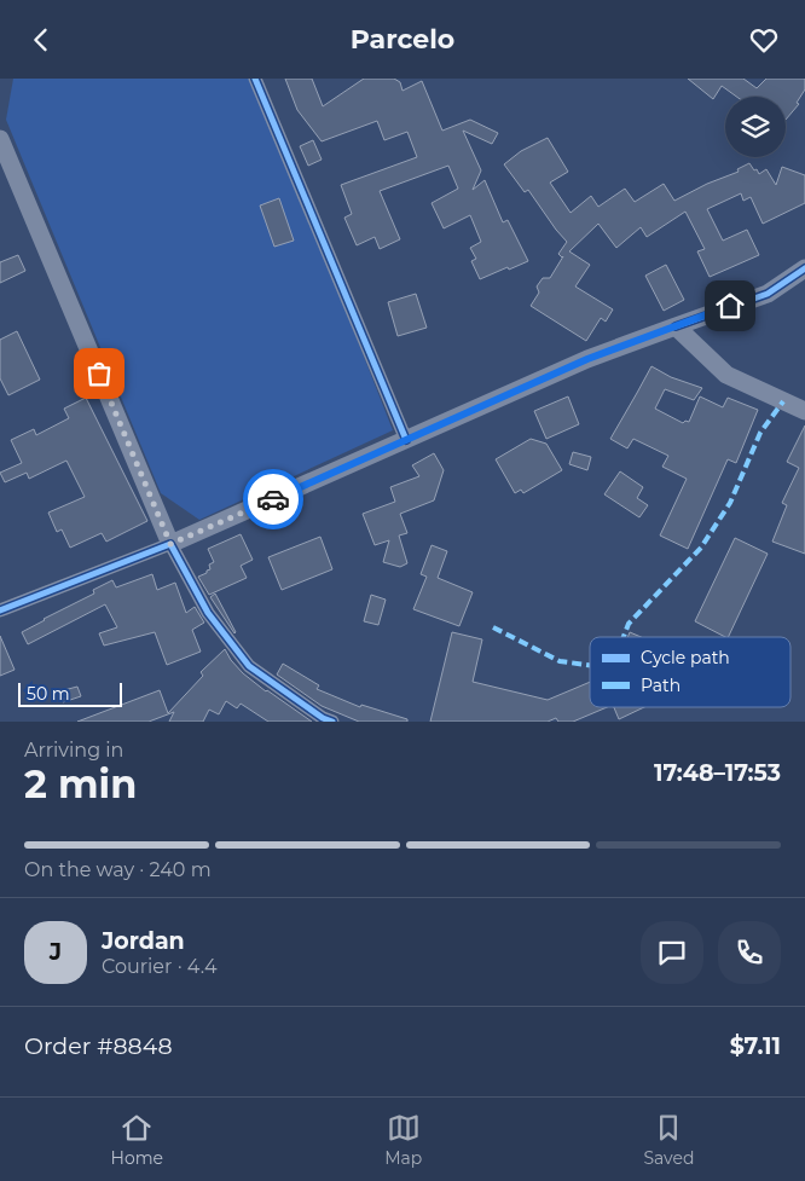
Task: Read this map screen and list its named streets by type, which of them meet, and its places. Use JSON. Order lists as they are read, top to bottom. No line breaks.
{"legend":["Cycle path","Path"],"scale_bar":"50 m","page":{"header":"Parcelo","scale":"50 m","heading":["2 min","Arriving in","17:48–17:53"],"panel":["Jordan","Courier · 4.4","Order #8848","$7.11"],"bar":"On the way · 240 m","round":"J","tabs":["Home","Map","Saved"]}}
